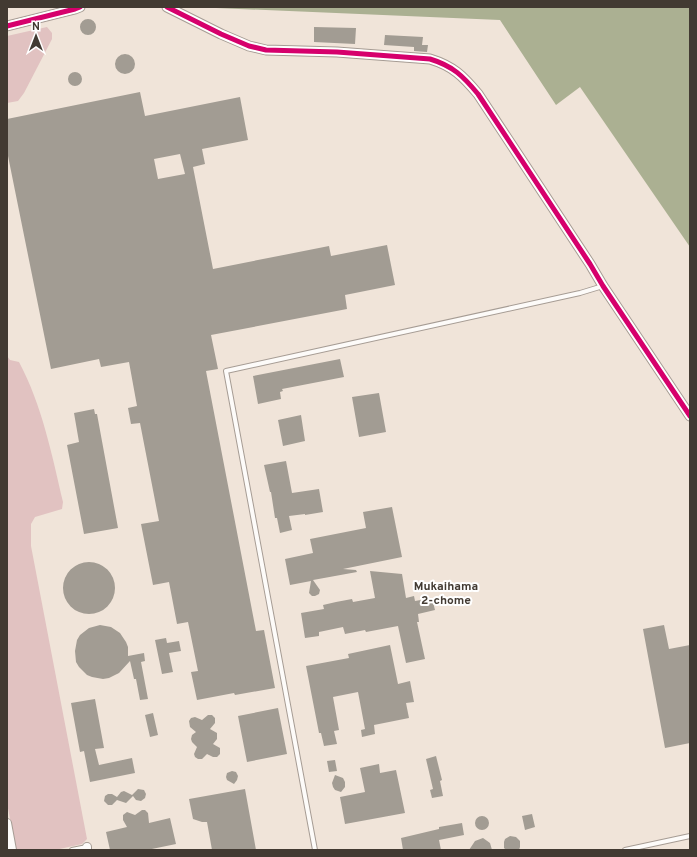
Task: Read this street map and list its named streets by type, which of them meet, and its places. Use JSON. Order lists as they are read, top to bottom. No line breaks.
{"districts":["Mukaihama 2-chome"],"north":"top"}
